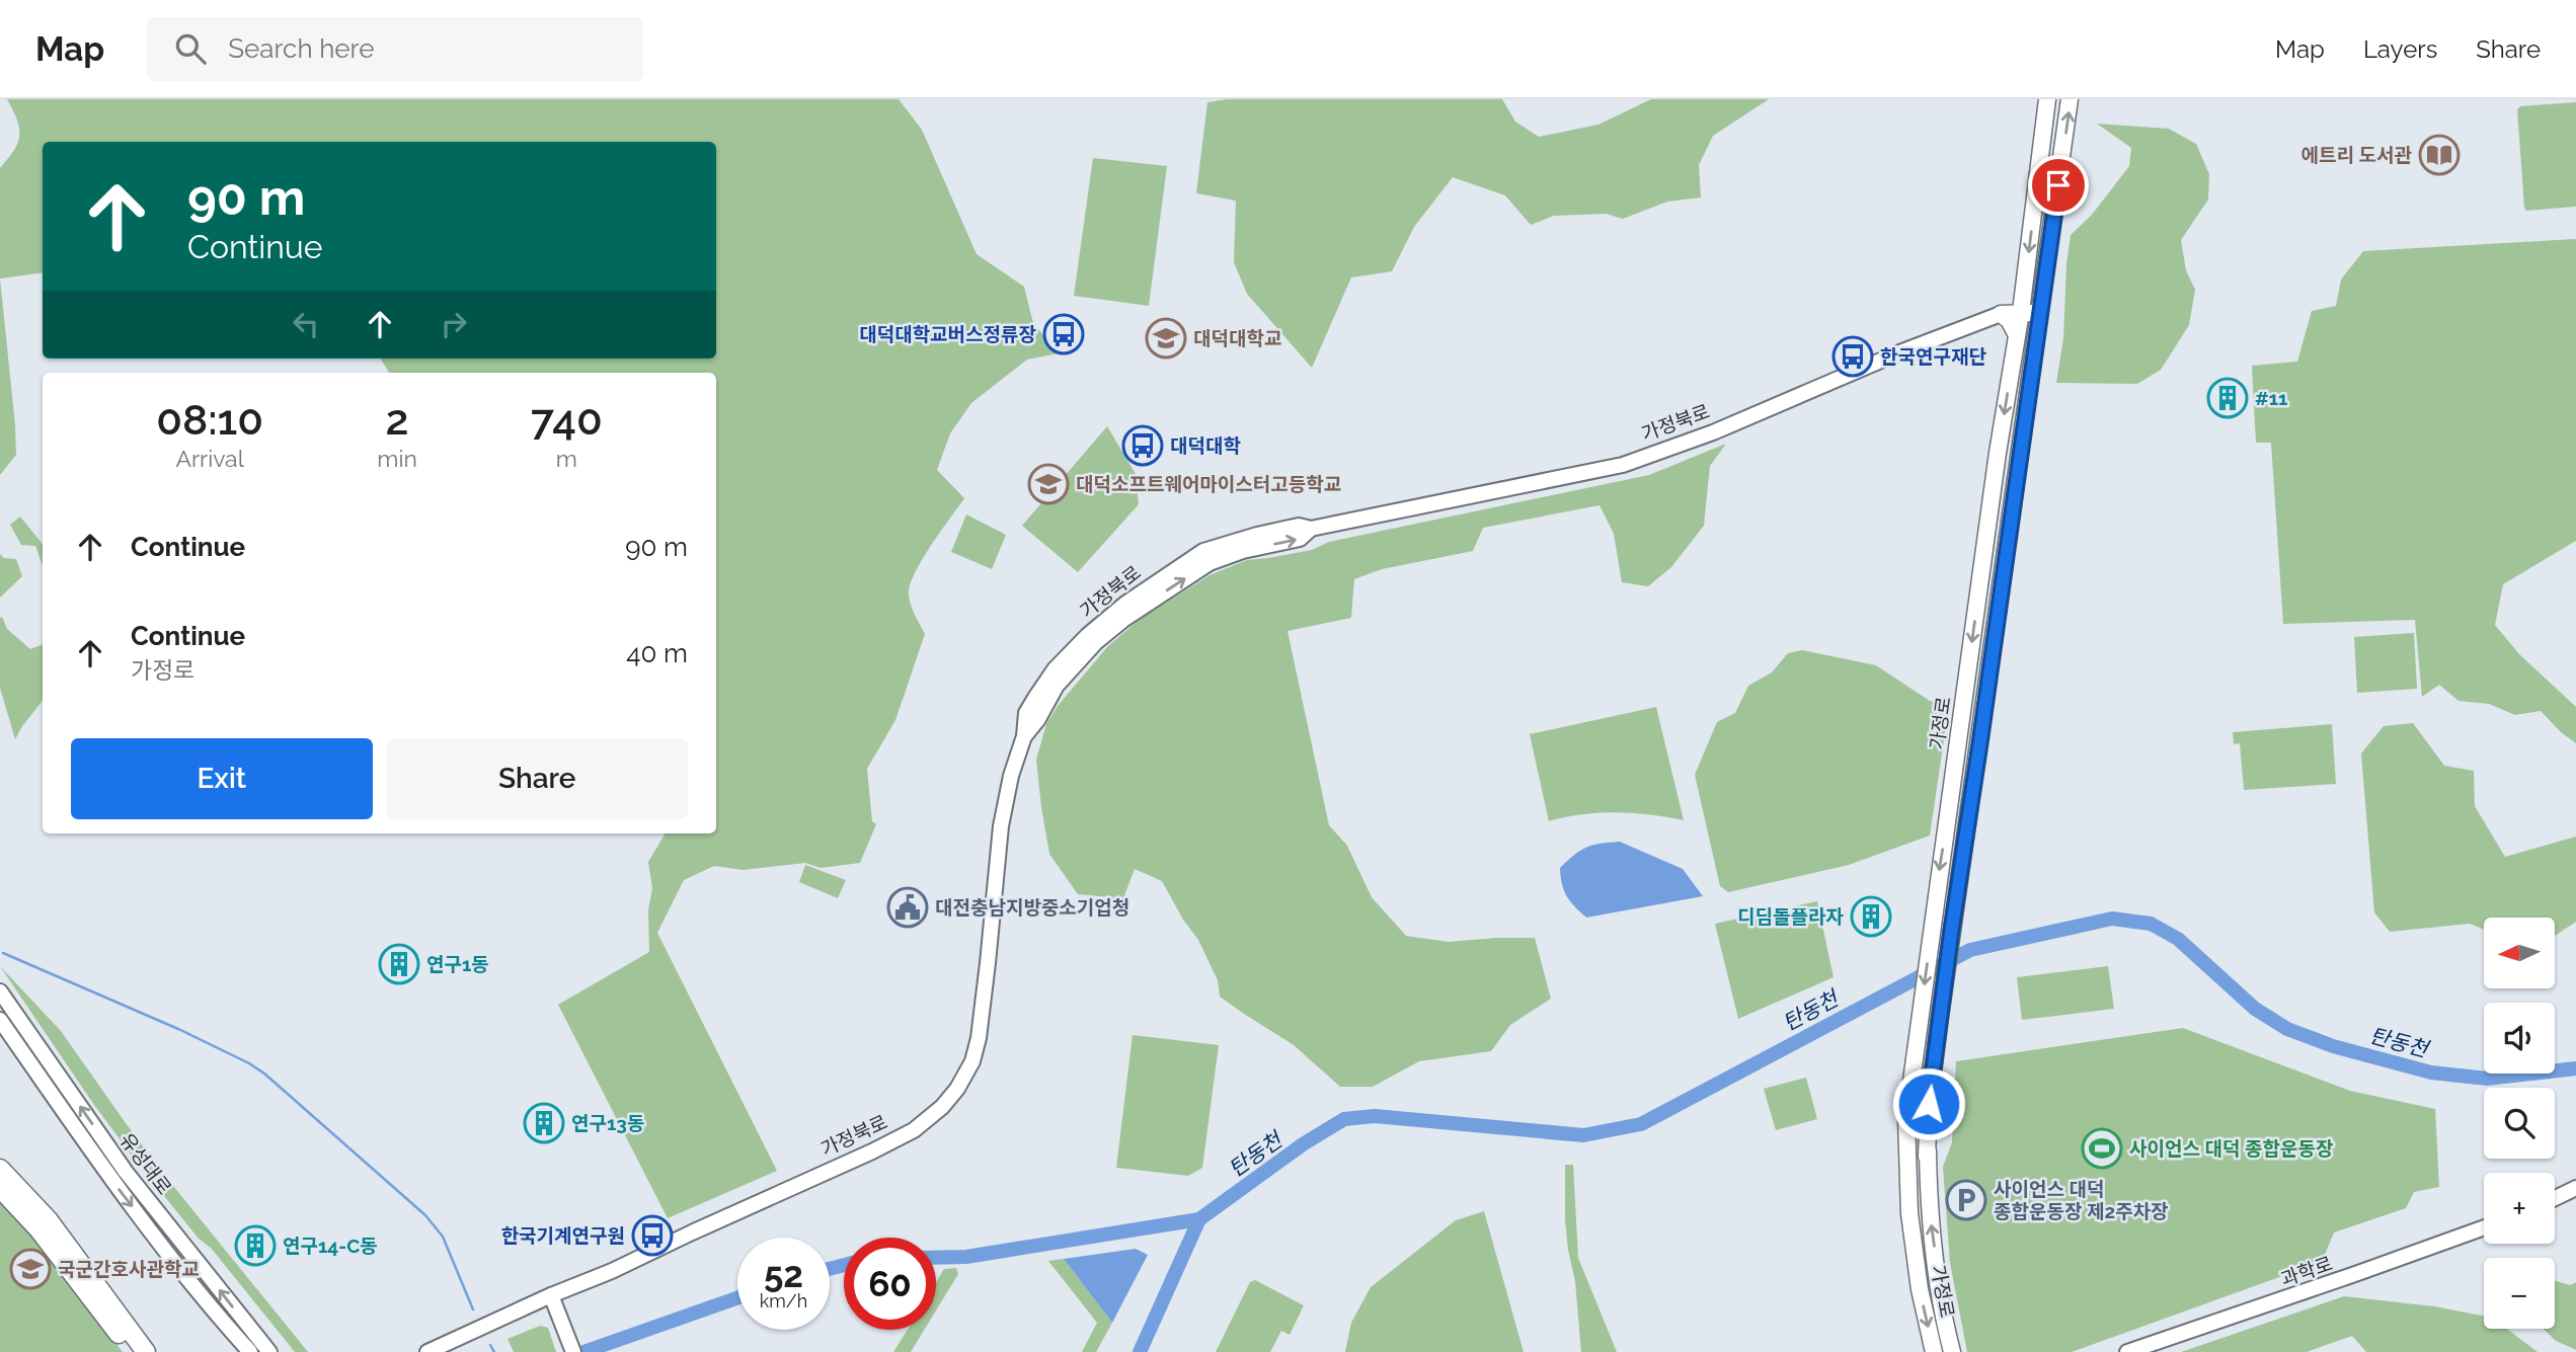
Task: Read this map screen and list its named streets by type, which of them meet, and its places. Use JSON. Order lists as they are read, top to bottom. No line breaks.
{"streets":{"main road":["가정북로","가정로","유성대로","과학로"]},"crossings":[["가정북로","가정로"]],"water":["탄동천"],"places":{"library":["에트리 도서관"],"bus stop":["대덕대학교버스정류장","한국연구재단","대덕대학","한국기계연구원"],"school or university":["대덕대학교","대덕소프트웨어마이스터고등학교","국군간호사관학교"],"building":["#11","디딤돌플라자","연구1동","연구13동","연구14-C동"],"public building":["대전충남지방중소기업청"],"sports":["사이언스 대덕 종합운동장"],"parking":["사이언스 대덕 종합운동장 제2주차장"]},"north":"left","page":{"header":"Map","search":"Search here","nav":["Map","Layers","Share"],"turn":["90 m","Continue"],"eta":["08:10","Arrival","2","min","740","m"],"list":[{"name":"Continue","value":"90 m"},{"name":"Continue","note":"가정로","value":"40 m"}],"buttons":["Exit","Share"],"map_buttons":["+","−"],"speed":"52 km/h","limit":"60"}}
